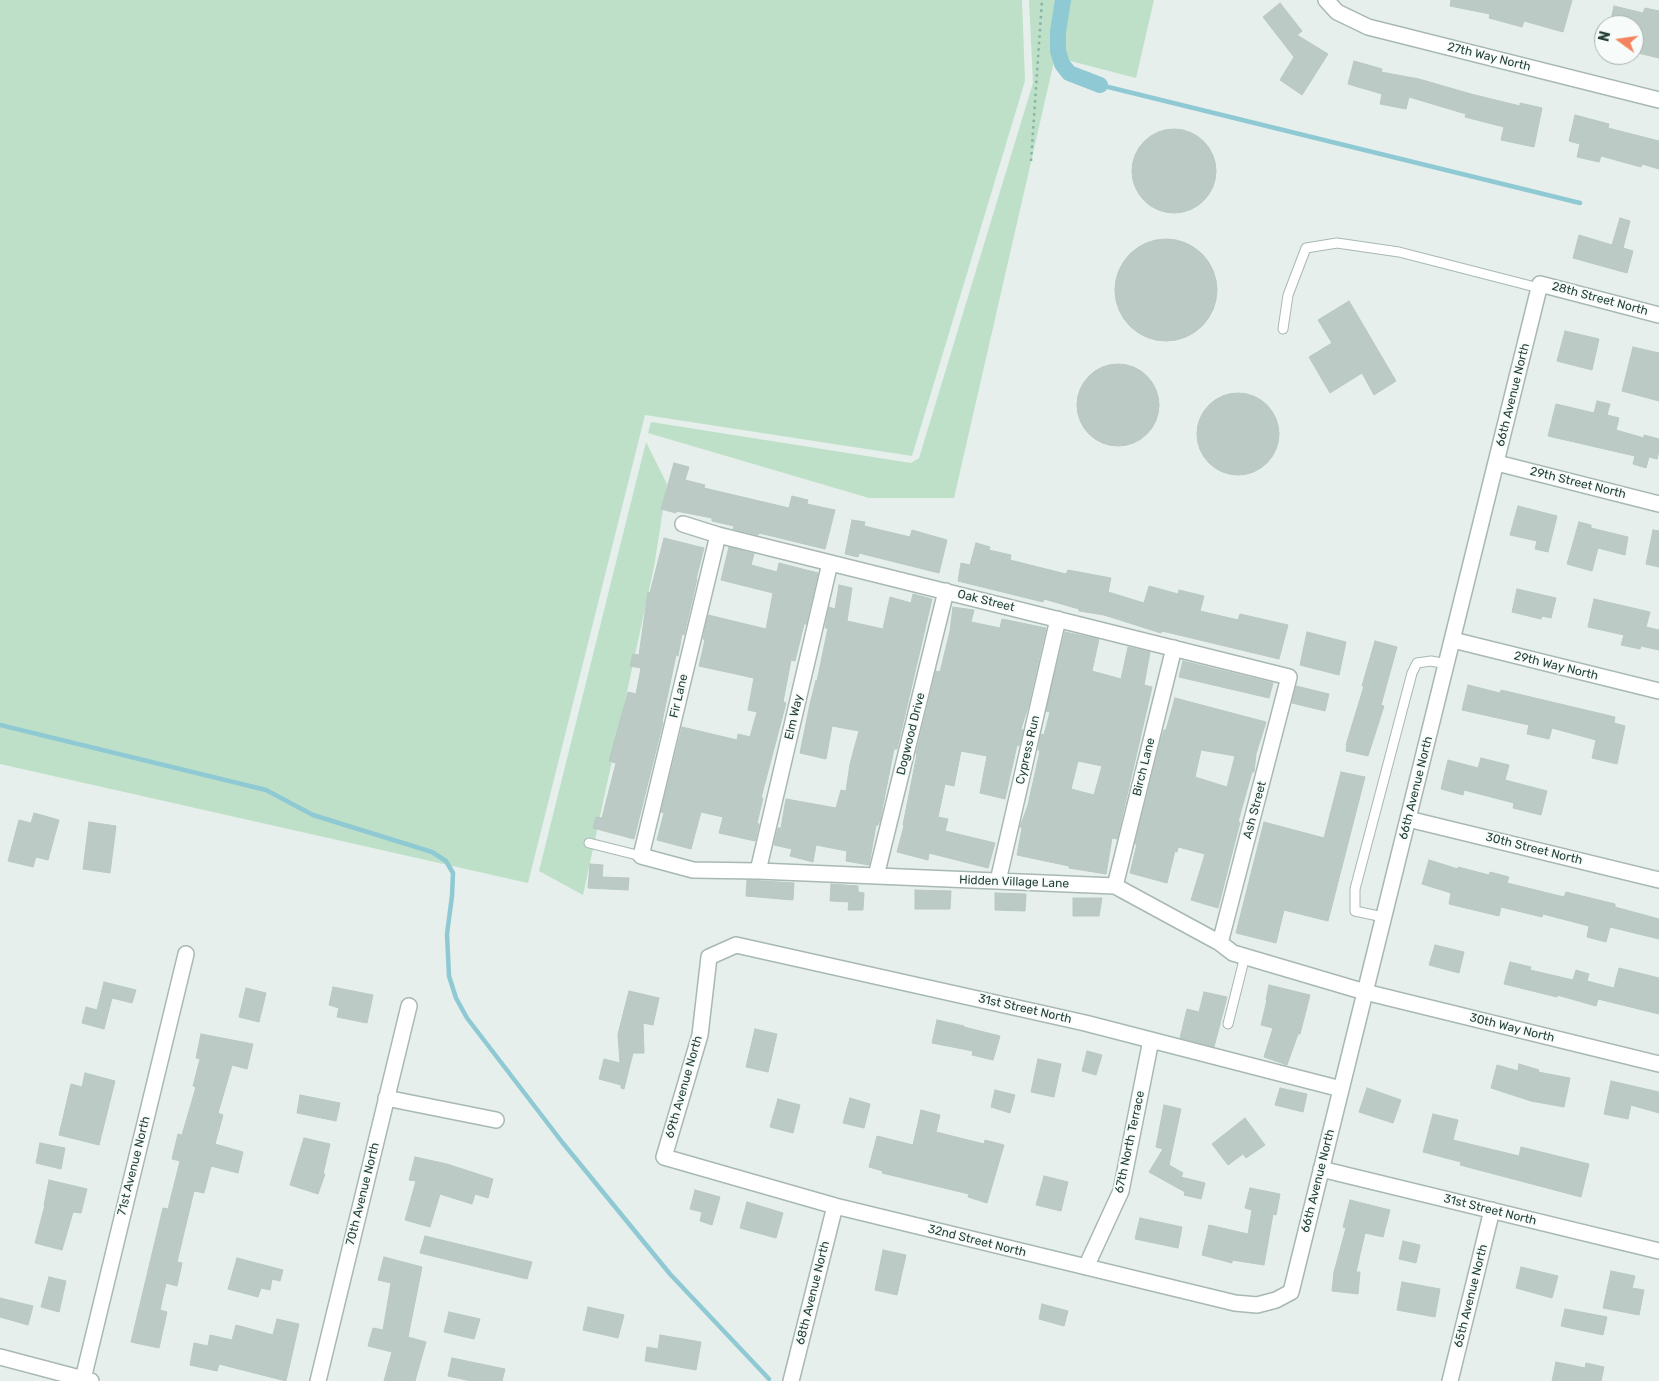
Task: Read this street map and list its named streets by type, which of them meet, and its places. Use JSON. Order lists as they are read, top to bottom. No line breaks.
{"streets":{"street":["27th Way North","28th Street North","66th Avenue North","29th Street North","Oak Street","29th Way North","Fir Lane","Elm Way","Dogwood Drive","Cypress Run","Birch Lane","Ash Street","30th Street North","Hidden Village Lane","31st Street North","30th Way North","69th Avenue North","67th North Terrace","71st Avenue North","70th Avenue North","32nd Street North","68th Avenue North","65th Avenue North"]},"crossings":[["28th Street North","66th Avenue North"],["66th Avenue North","29th Street North"],["66th Avenue North","29th Way North"],["66th Avenue North","30th Street North"],["66th Avenue North","Hidden Village Lane"],["66th Avenue North","31st Street North"],["66th Avenue North","30th Way North"],["66th Avenue North","32nd Street North"],["Oak Street","Fir Lane"],["Oak Street","Elm Way"],["Oak Street","Dogwood Drive"],["Oak Street","Cypress Run"],["Oak Street","Birch Lane"],["Oak Street","Ash Street"],["Fir Lane","Hidden Village Lane"],["Elm Way","Hidden Village Lane"],["Dogwood Drive","Hidden Village Lane"],["Cypress Run","Hidden Village Lane"],["Birch Lane","Hidden Village Lane"],["Ash Street","Hidden Village Lane"],["Hidden Village Lane","30th Way North"],["31st Street North","69th Avenue North"],["31st Street North","67th North Terrace"],["31st Street North","65th Avenue North"],["69th Avenue North","32nd Street North"],["67th North Terrace","32nd Street North"],["32nd Street North","68th Avenue North"]],"north":"left"}
